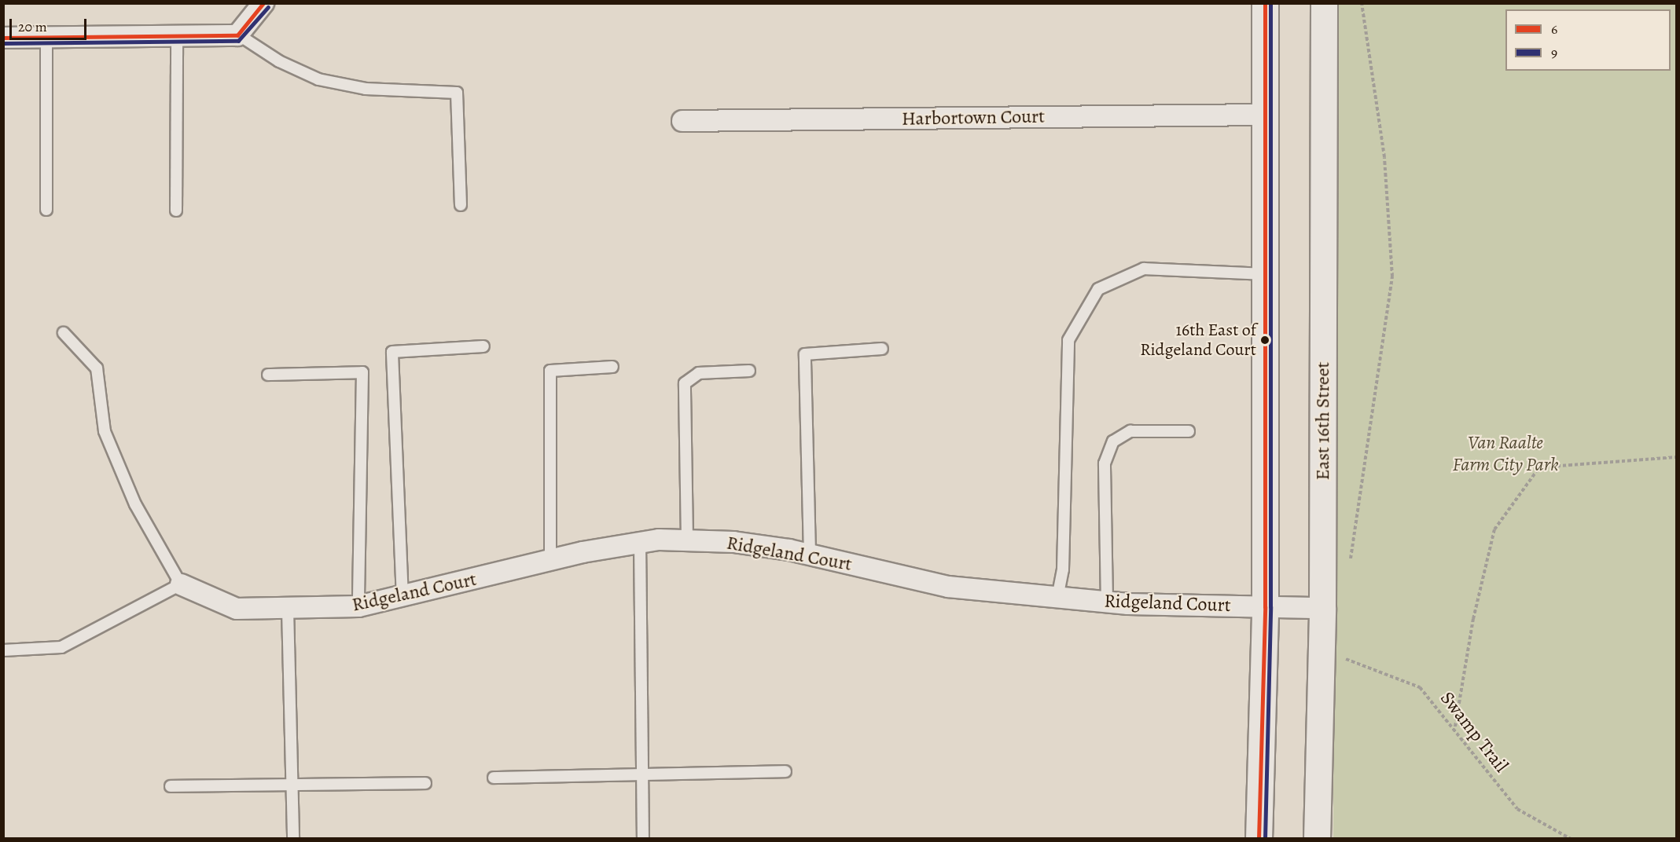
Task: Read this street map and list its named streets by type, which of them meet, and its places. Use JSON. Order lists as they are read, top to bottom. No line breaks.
{"streets":{"main road":["East 16th Street"],"street":["Harbortown Court","Ridgeland Court"],"path":["Swamp Trail"]},"crossings":[["East 16th Street","Ridgeland Court"]],"parks":["Van Raalte Farm City Park"],"places":["16th East of Ridgeland Court"],"lines":["transit line 6","transit line 9"],"legend":["6","9"],"scale_bar":"20 m"}
